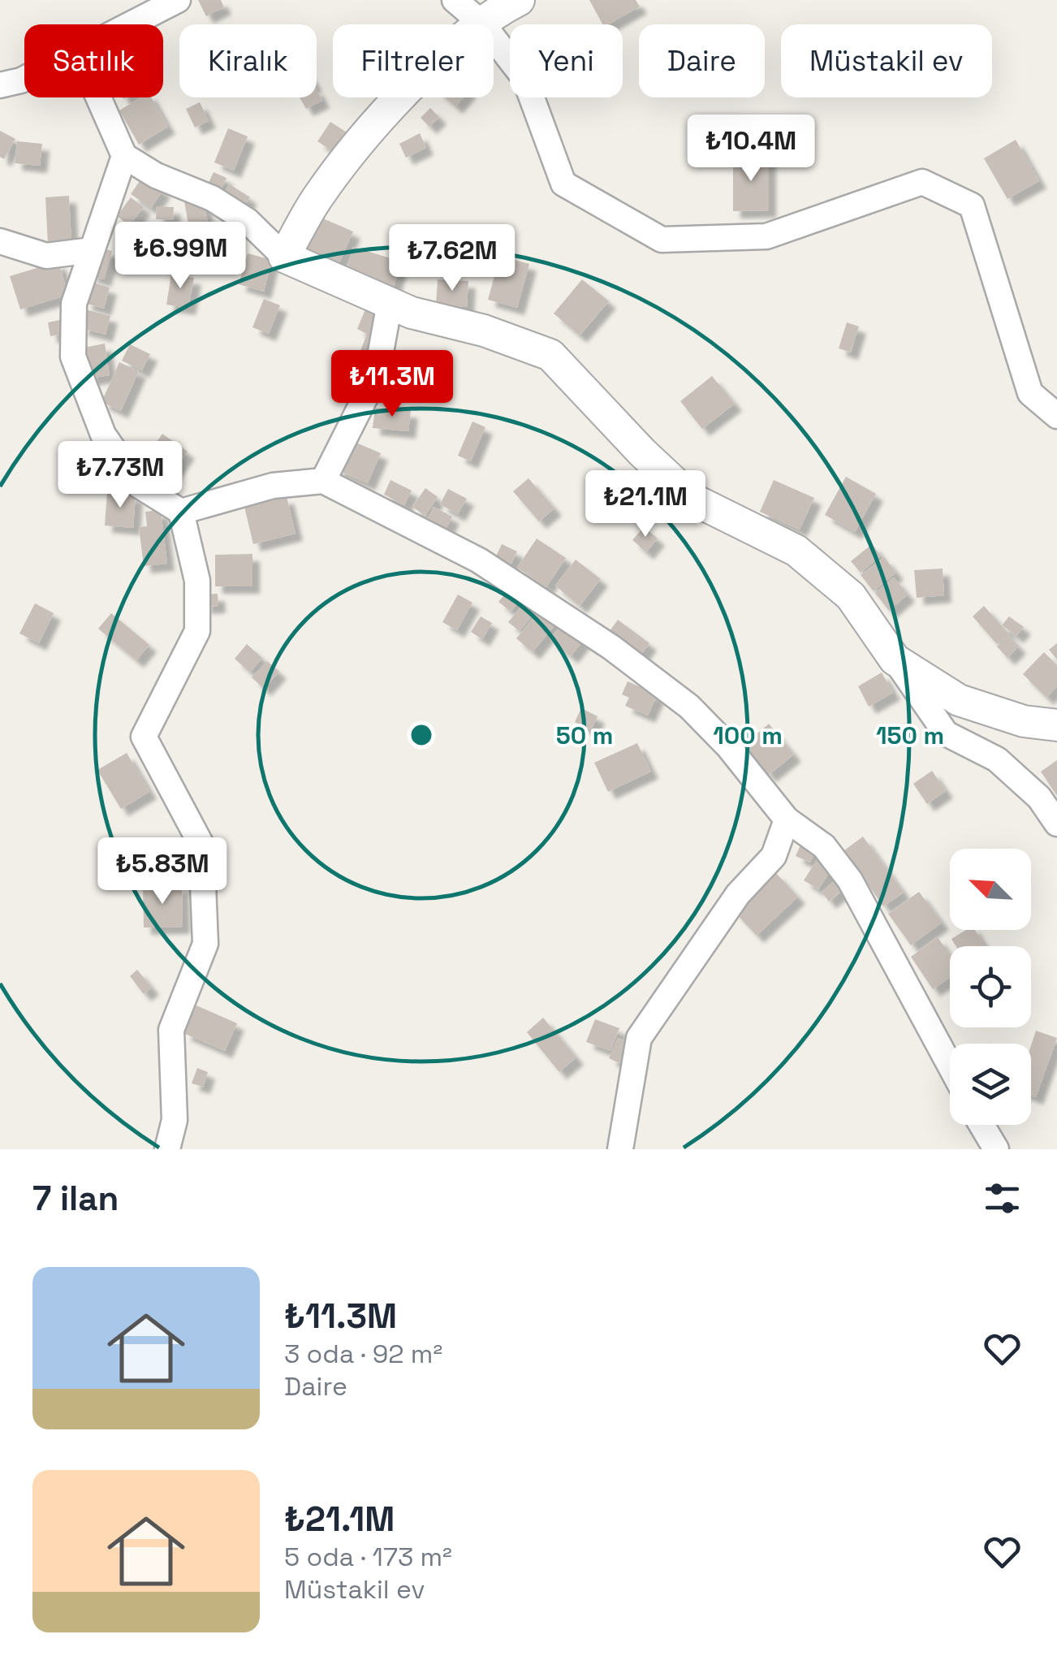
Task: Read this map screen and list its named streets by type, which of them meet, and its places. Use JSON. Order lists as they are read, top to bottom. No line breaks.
{"north":"top left","page":{"chip":["Satılık","Kiralık","Filtreler","Yeni","Daire","Müstakil ev"],"price":["₺10.4M","₺6.99M","₺7.62M","₺11.3M","₺7.73M","₺21.1M","₺5.83M"],"heading":"7 ilan","list":[{"name":"₺11.3M","note":"3 oda · 92 m² · Daire"},{"name":"₺21.1M","note":"5 oda · 173 m² · Müstakil ev"}]},"rings":["50 m","100 m","150 m"]}
